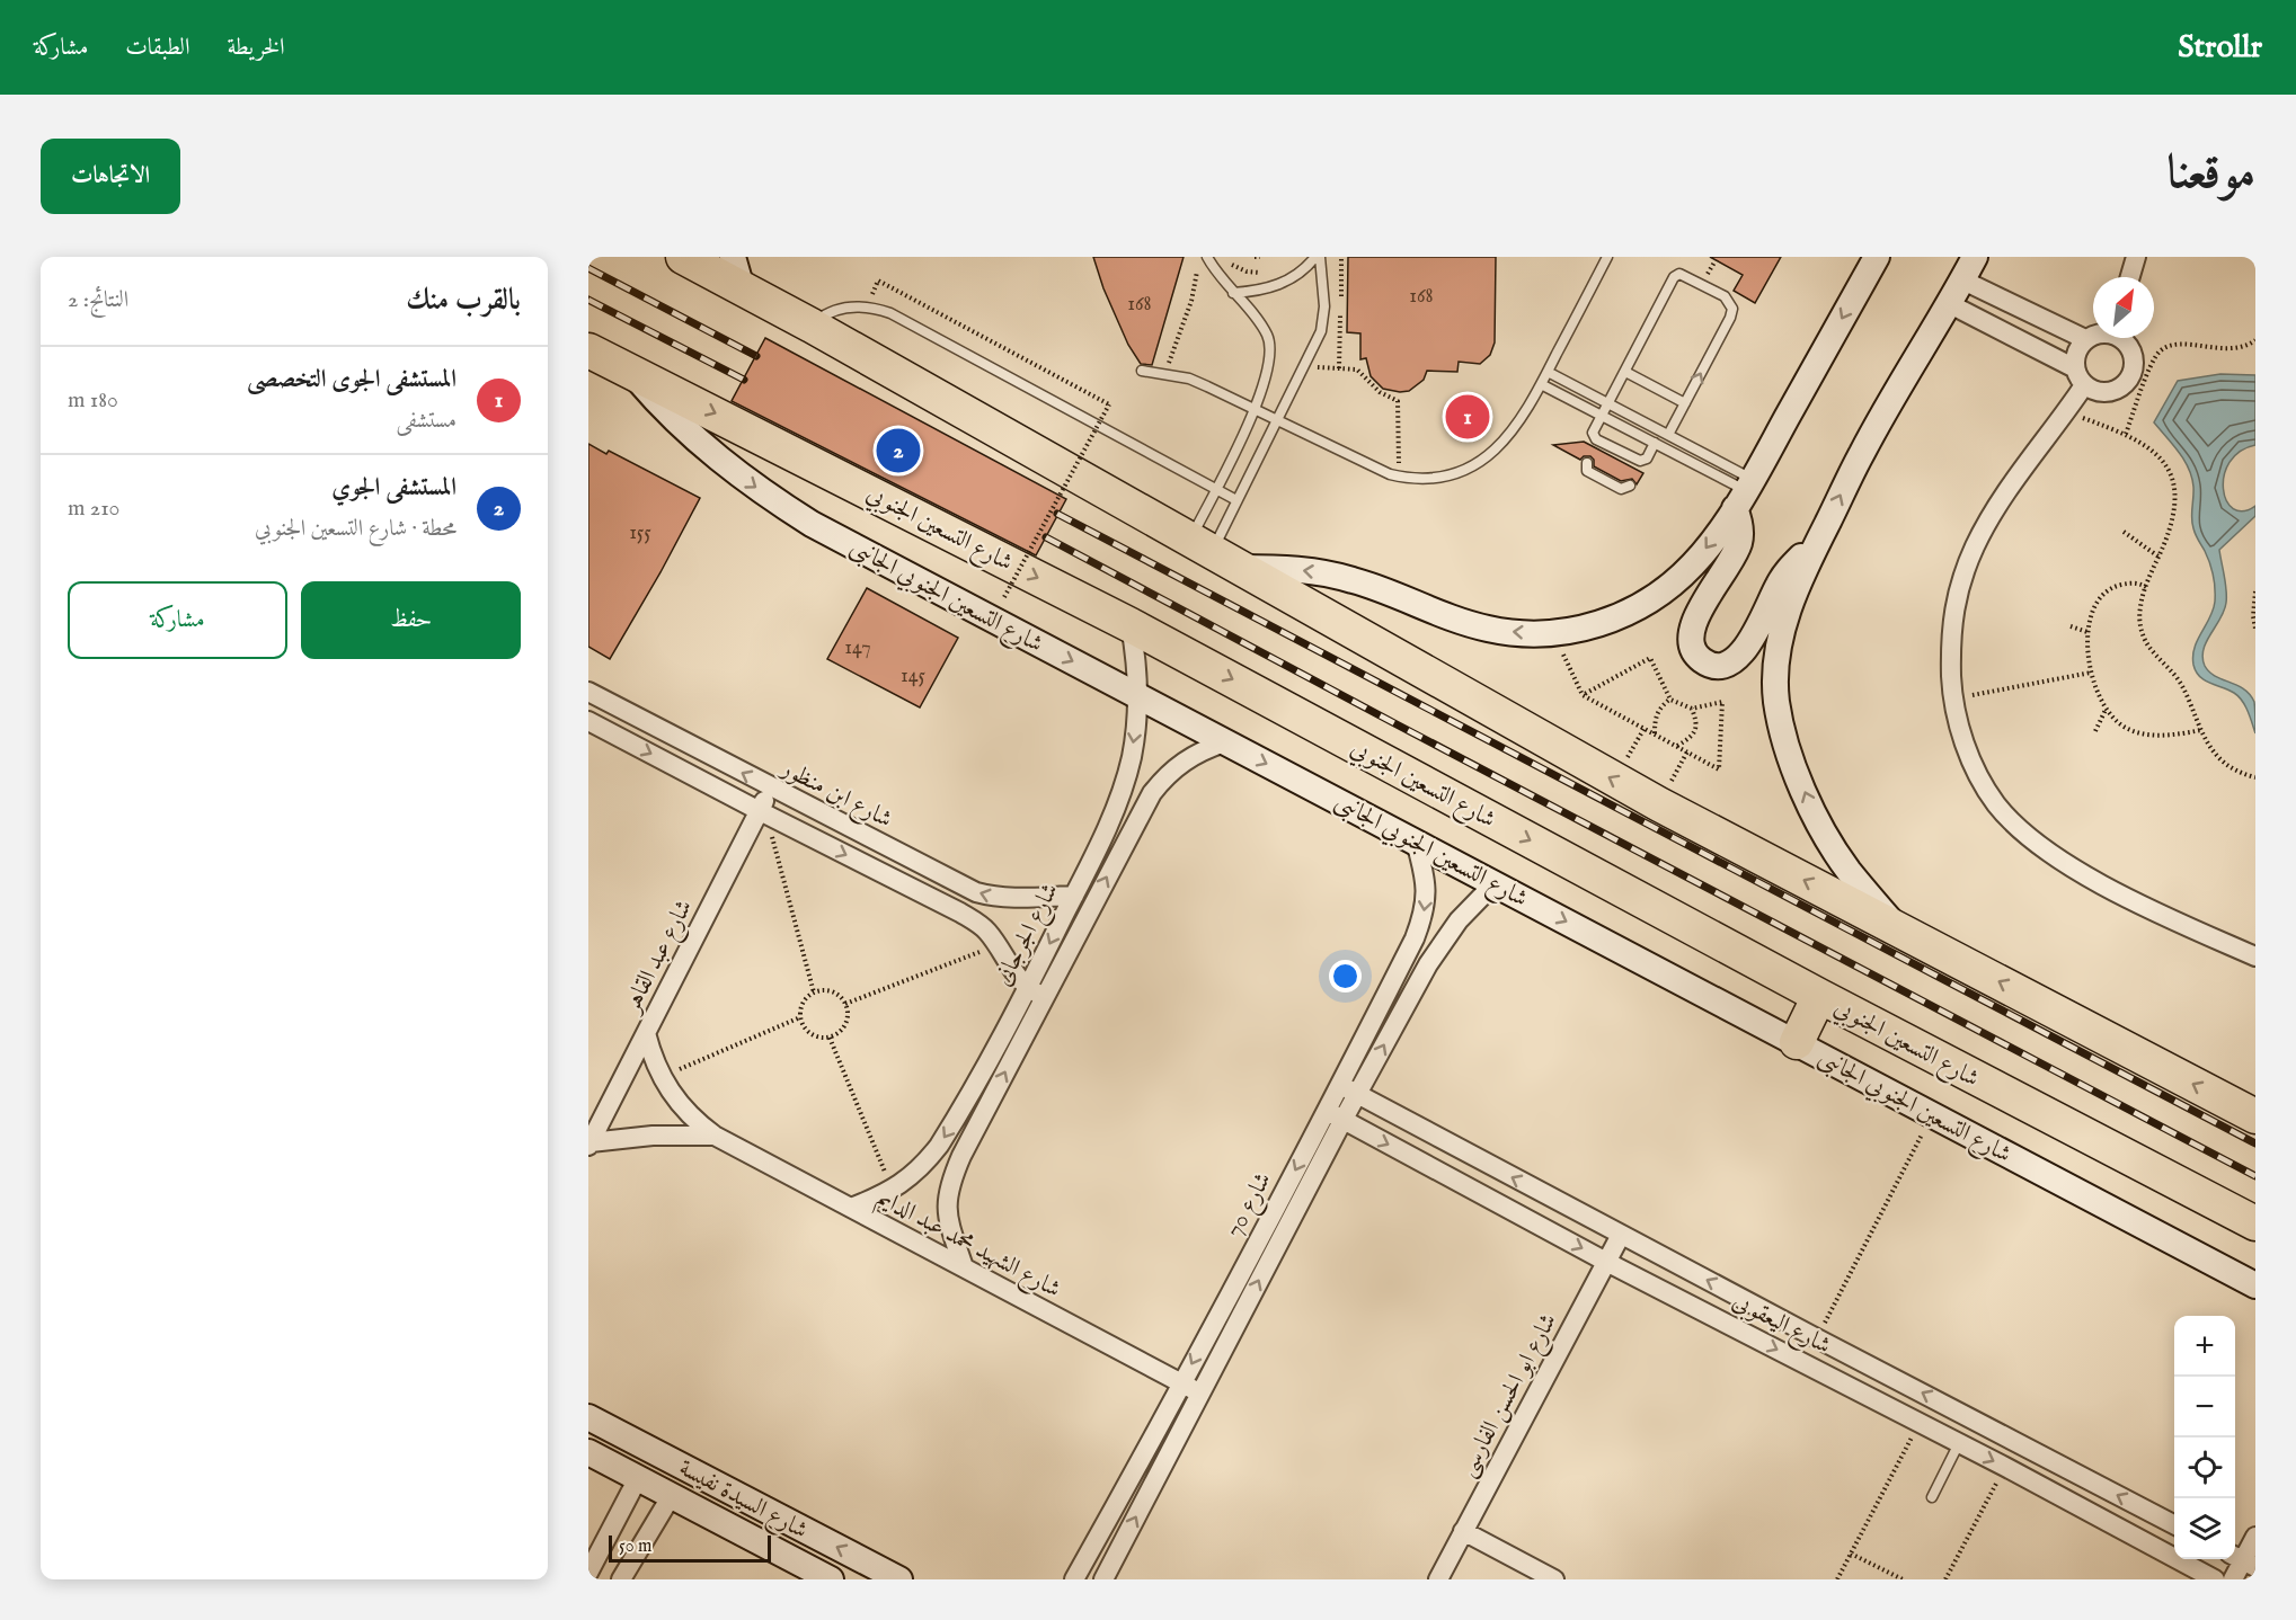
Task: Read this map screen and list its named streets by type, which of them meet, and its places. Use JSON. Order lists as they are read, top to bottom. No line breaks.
{"streets":{"highway":["شارع التسعين الجنوبي"],"street":["شارع التسعين الجنوبي الجانبى","شارع ابن منظور","شارع الجرجانى","شارع عبد القاهر","شارع 70","شارع الشهيد محمد عبد الدايم","شارع اليعقوبى","شارع ابو الحسن الفارسى","شارع السيدة نفيسة"]},"crossings":[["شارع التسعين الجنوبي","شارع التسعين الجنوبي الجانبى"],["شارع التسعين الجنوبي","شارع الجرجانى"],["شارع التسعين الجنوبي الجانبى","شارع الجرجانى"],["شارع التسعين الجنوبي الجانبى","شارع 70"],["شارع ابن منظور","شارع الجرجانى"],["شارع ابن منظور","شارع عبد القاهر"],["شارع الجرجانى","شارع الشهيد محمد عبد الدايم"],["شارع عبد القاهر","شارع الشهيد محمد عبد الدايم"],["شارع 70","شارع الشهيد محمد عبد الدايم"],["شارع 70","شارع اليعقوبى"],["شارع اليعقوبى","شارع ابو الحسن الفارسى"]],"one_way":["شارع التسعين الجنوبي الجانبى"],"house_numbers":["168","168","155","147","145"],"scale_bar":"50 m","north":"top right","page":{"header":"Strollr","nav":["الخريطة","الطبقات","مشاركة"],"title":"موقعنا","buttons":["الاتجاهات",["حفظ","مشاركة"]],"heading":["بالقرب منك","النتائج: 2"],"list":[{"mark":"1","name":"المستشفى الجوى التخصصى","note":"مستشفى","value":"180 m"},{"mark":"2","name":"المستشفى الجوي","note":"محطة · شارع التسعين الجنوبي","value":"210 m"}],"pins":["1","2"],"map_buttons":["+","−"],"scale":"50 m"}}
